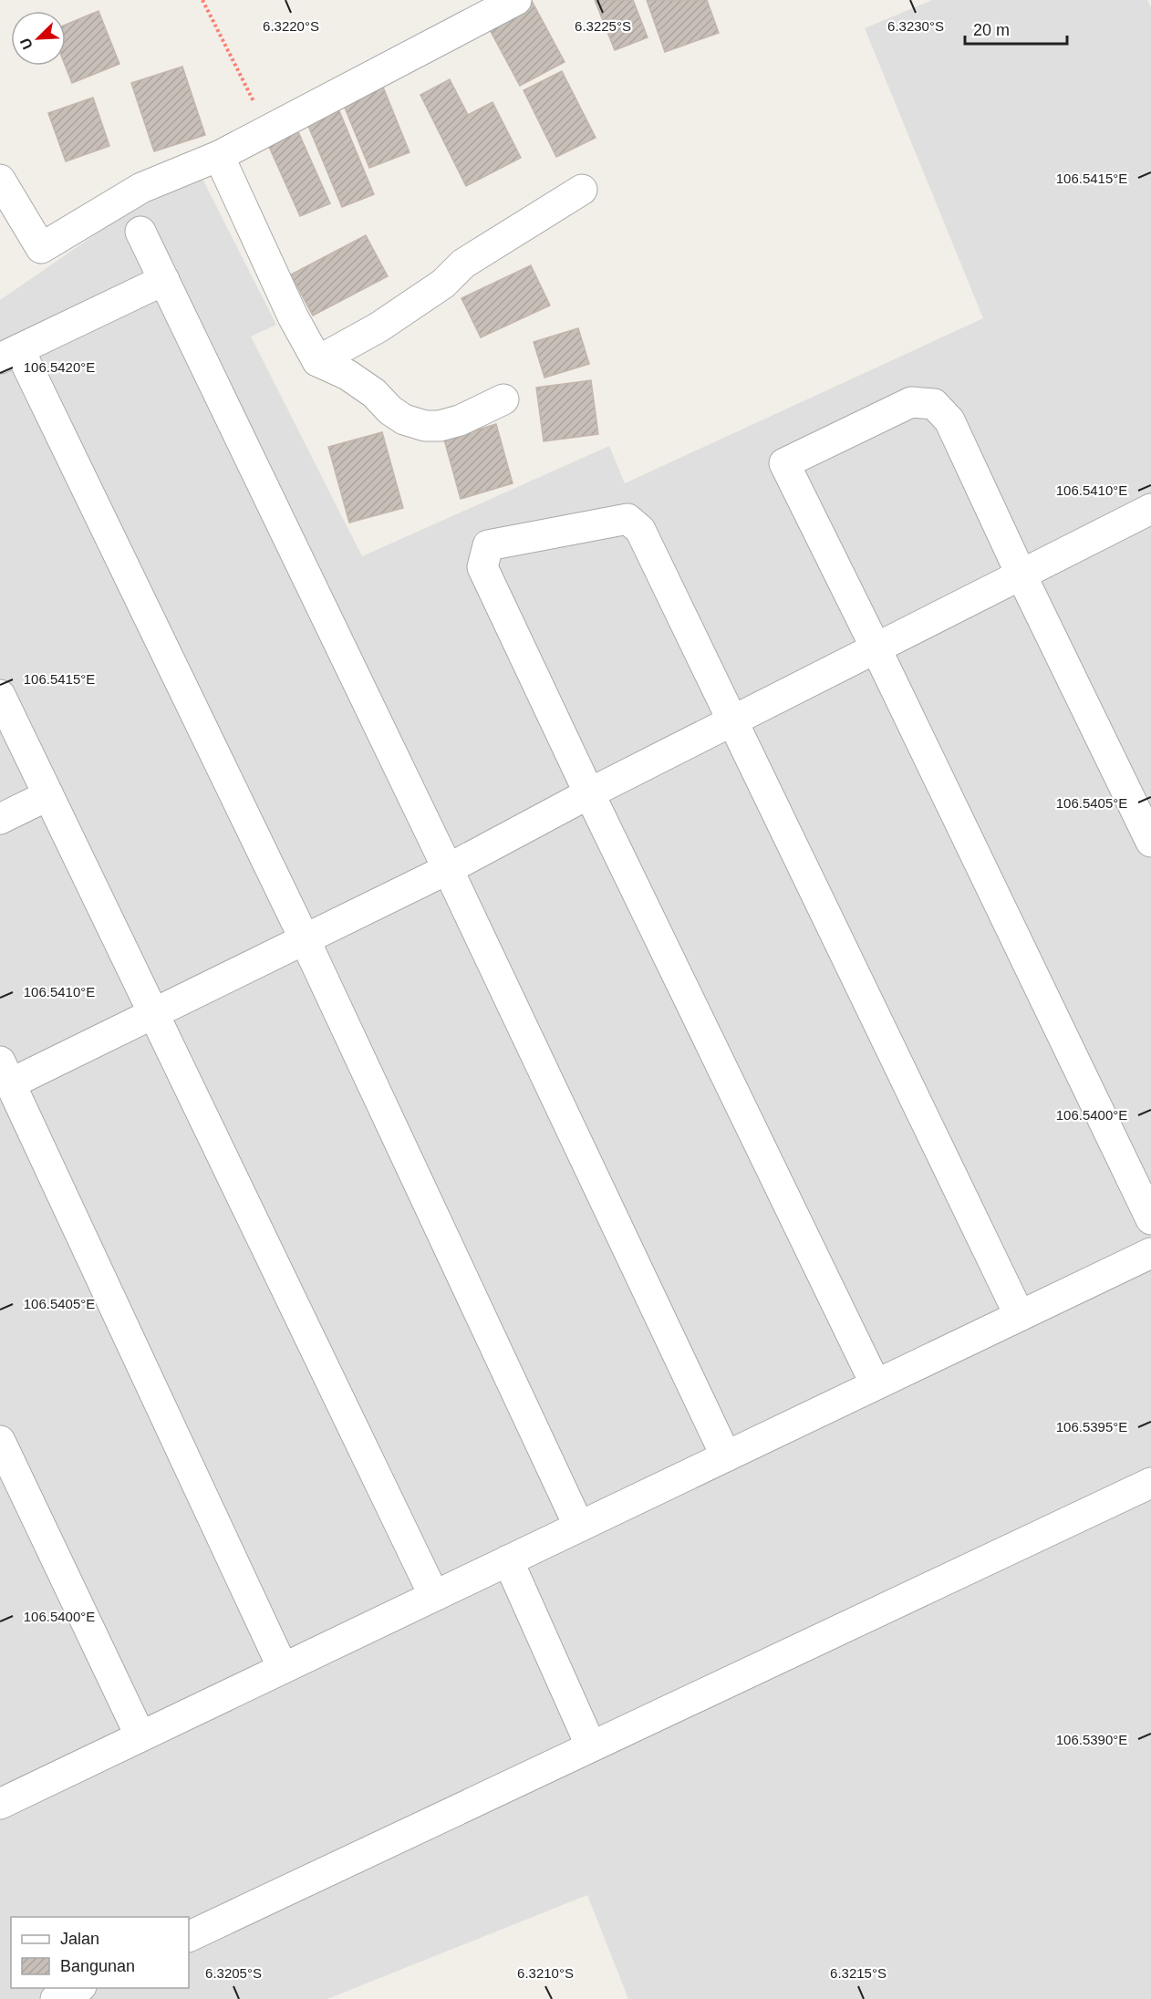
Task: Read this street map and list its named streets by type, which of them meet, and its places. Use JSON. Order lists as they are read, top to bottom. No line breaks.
{"legend":["Jalan","Bangunan"],"scale_bar":"20 m","north":"bottom left","coordinates":["6.3220°S","6.3225°S","6.3230°S","106.5415°E","106.5420°E","106.5410°E","106.5405°E","106.5400°E","106.5395°E","106.5390°E","6.3205°S","6.3210°S","6.3215°S"]}
